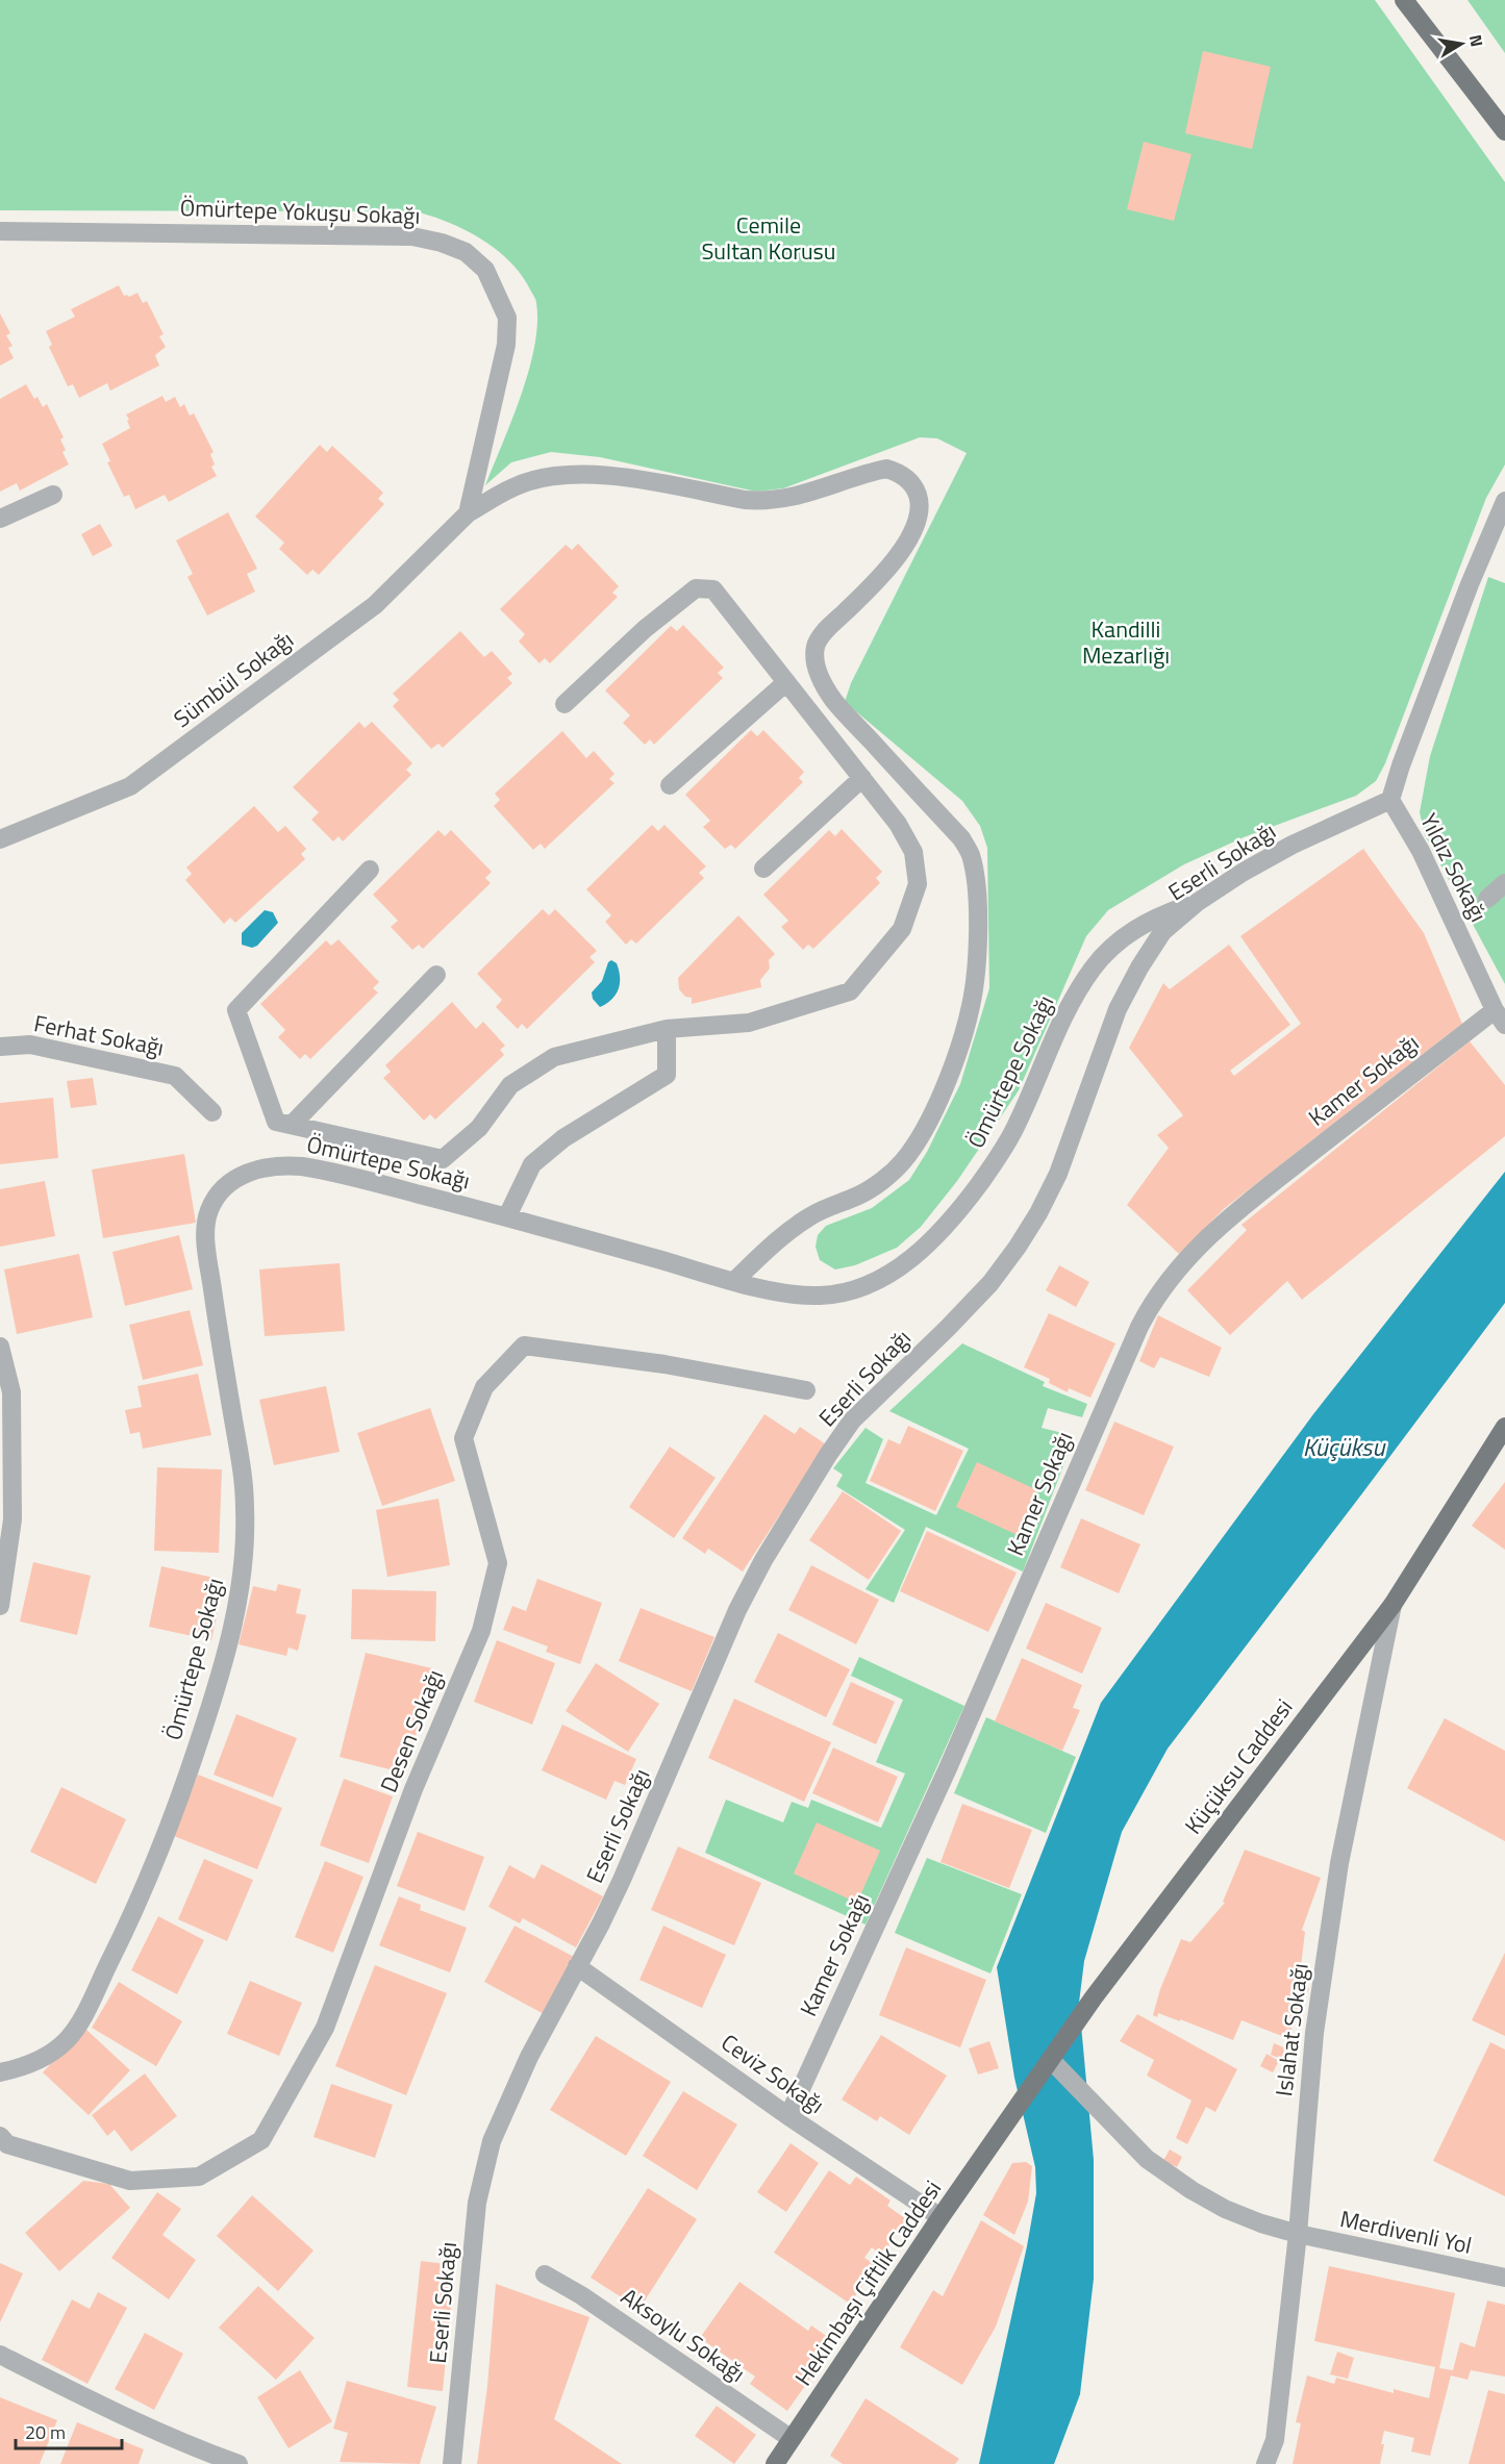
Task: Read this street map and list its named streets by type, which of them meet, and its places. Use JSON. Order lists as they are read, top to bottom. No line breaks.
{"streets":{"main road":["Küçüksu Caddesi","Hekimbaşı Çiftlik Caddesi"],"street":["Ömürtepe Yokuşu Sokağı","Sümbül Sokağı","Eserli Sokağı","Yıldız Sokağı","Ferhat Sokağı","Ömürtepe Sokağı","Kamer Sokağı","Desen Sokağı","Islahat Sokağı","Ceviz Sokağı","Merdivenli Yol","Aksoylu Sokağı"]},"crossings":[["Ömürtepe Yokuşu Sokağı","Sümbül Sokağı"],["Eserli Sokağı","Yıldız Sokağı"],["Eserli Sokağı","Ömürtepe Sokağı"],["Eserli Sokağı","Ceviz Sokağı"],["Yıldız Sokağı","Kamer Sokağı"],["Kamer Sokağı","Ceviz Sokağı"],["Küçüksu Caddesi","Islahat Sokağı"],["Küçüksu Caddesi","Merdivenli Yol"],["Küçüksu Caddesi","Hekimbaşı Çiftlik Caddesi"],["Islahat Sokağı","Merdivenli Yol"],["Ceviz Sokağı","Hekimbaşı Çiftlik Caddesi"],["Hekimbaşı Çiftlik Caddesi","Aksoylu Sokağı"]],"water":["Küçüksu"],"parks":["Cemile Sultan Korusu","Kandilli Mezarlığı"],"scale_bar":"20 m","north":"right"}
